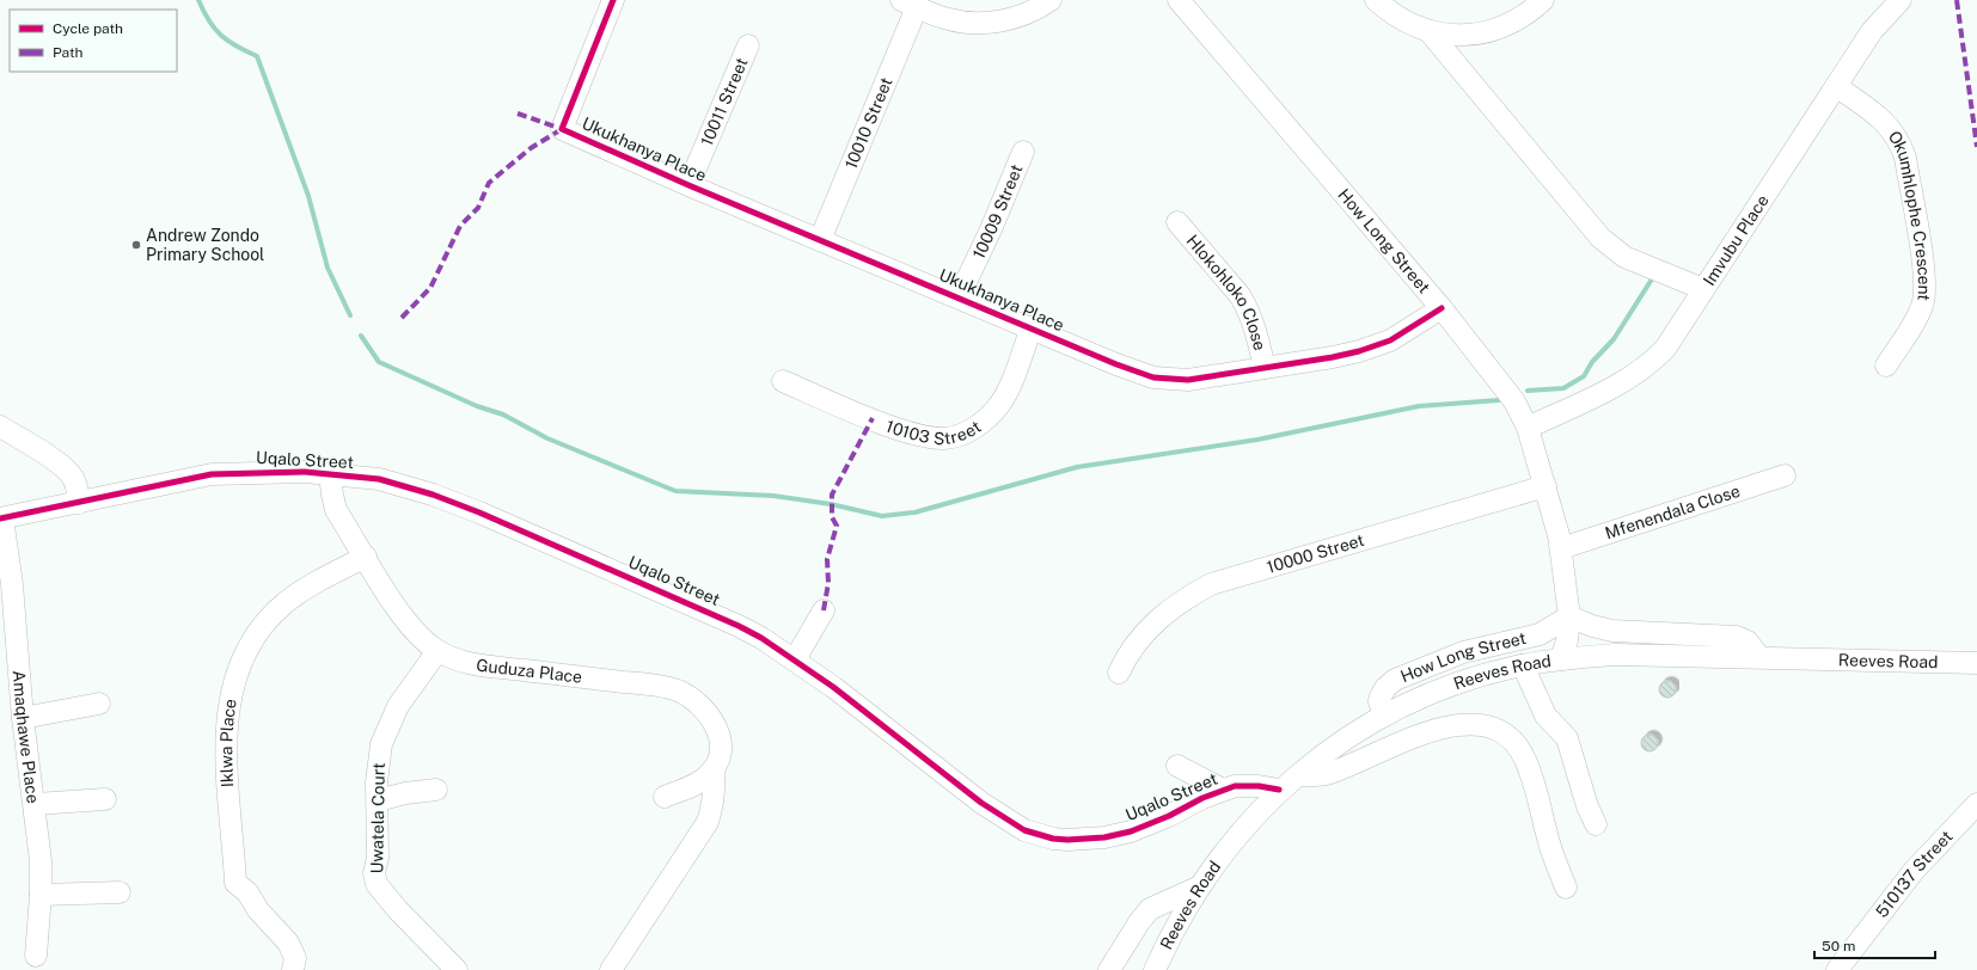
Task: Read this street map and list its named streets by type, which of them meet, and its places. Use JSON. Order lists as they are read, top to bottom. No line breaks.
{"streets":{"street":["10011 Street","10010 Street","Ukukhanya Place","10009 Street","Okumhlophe Crescent","Imvubu Place","How Long Street","Hlokohloko Close","10103 Street","Uqalo Street","Mfenendala Close","10000 Street","Reeves Road","Guduza Place","Amaqhawe Place","Iklwa Place","Uwatela Court","510137 Street"]},"crossings":[["10011 Street","Ukukhanya Place"],["10010 Street","Ukukhanya Place"],["Ukukhanya Place","10009 Street"],["Ukukhanya Place","How Long Street"],["Ukukhanya Place","Hlokohloko Close"],["Ukukhanya Place","10103 Street"],["Okumhlophe Crescent","Imvubu Place"],["Imvubu Place","How Long Street"],["How Long Street","Mfenendala Close"],["How Long Street","10000 Street"],["How Long Street","Reeves Road"],["Uqalo Street","Reeves Road"],["Uqalo Street","Guduza Place"],["Uqalo Street","Amaqhawe Place"],["Guduza Place","Iklwa Place"],["Guduza Place","Uwatela Court"]],"places":["Andrew Zondo Primary School"],"legend":["Cycle path","Path"],"scale_bar":"50 m"}
